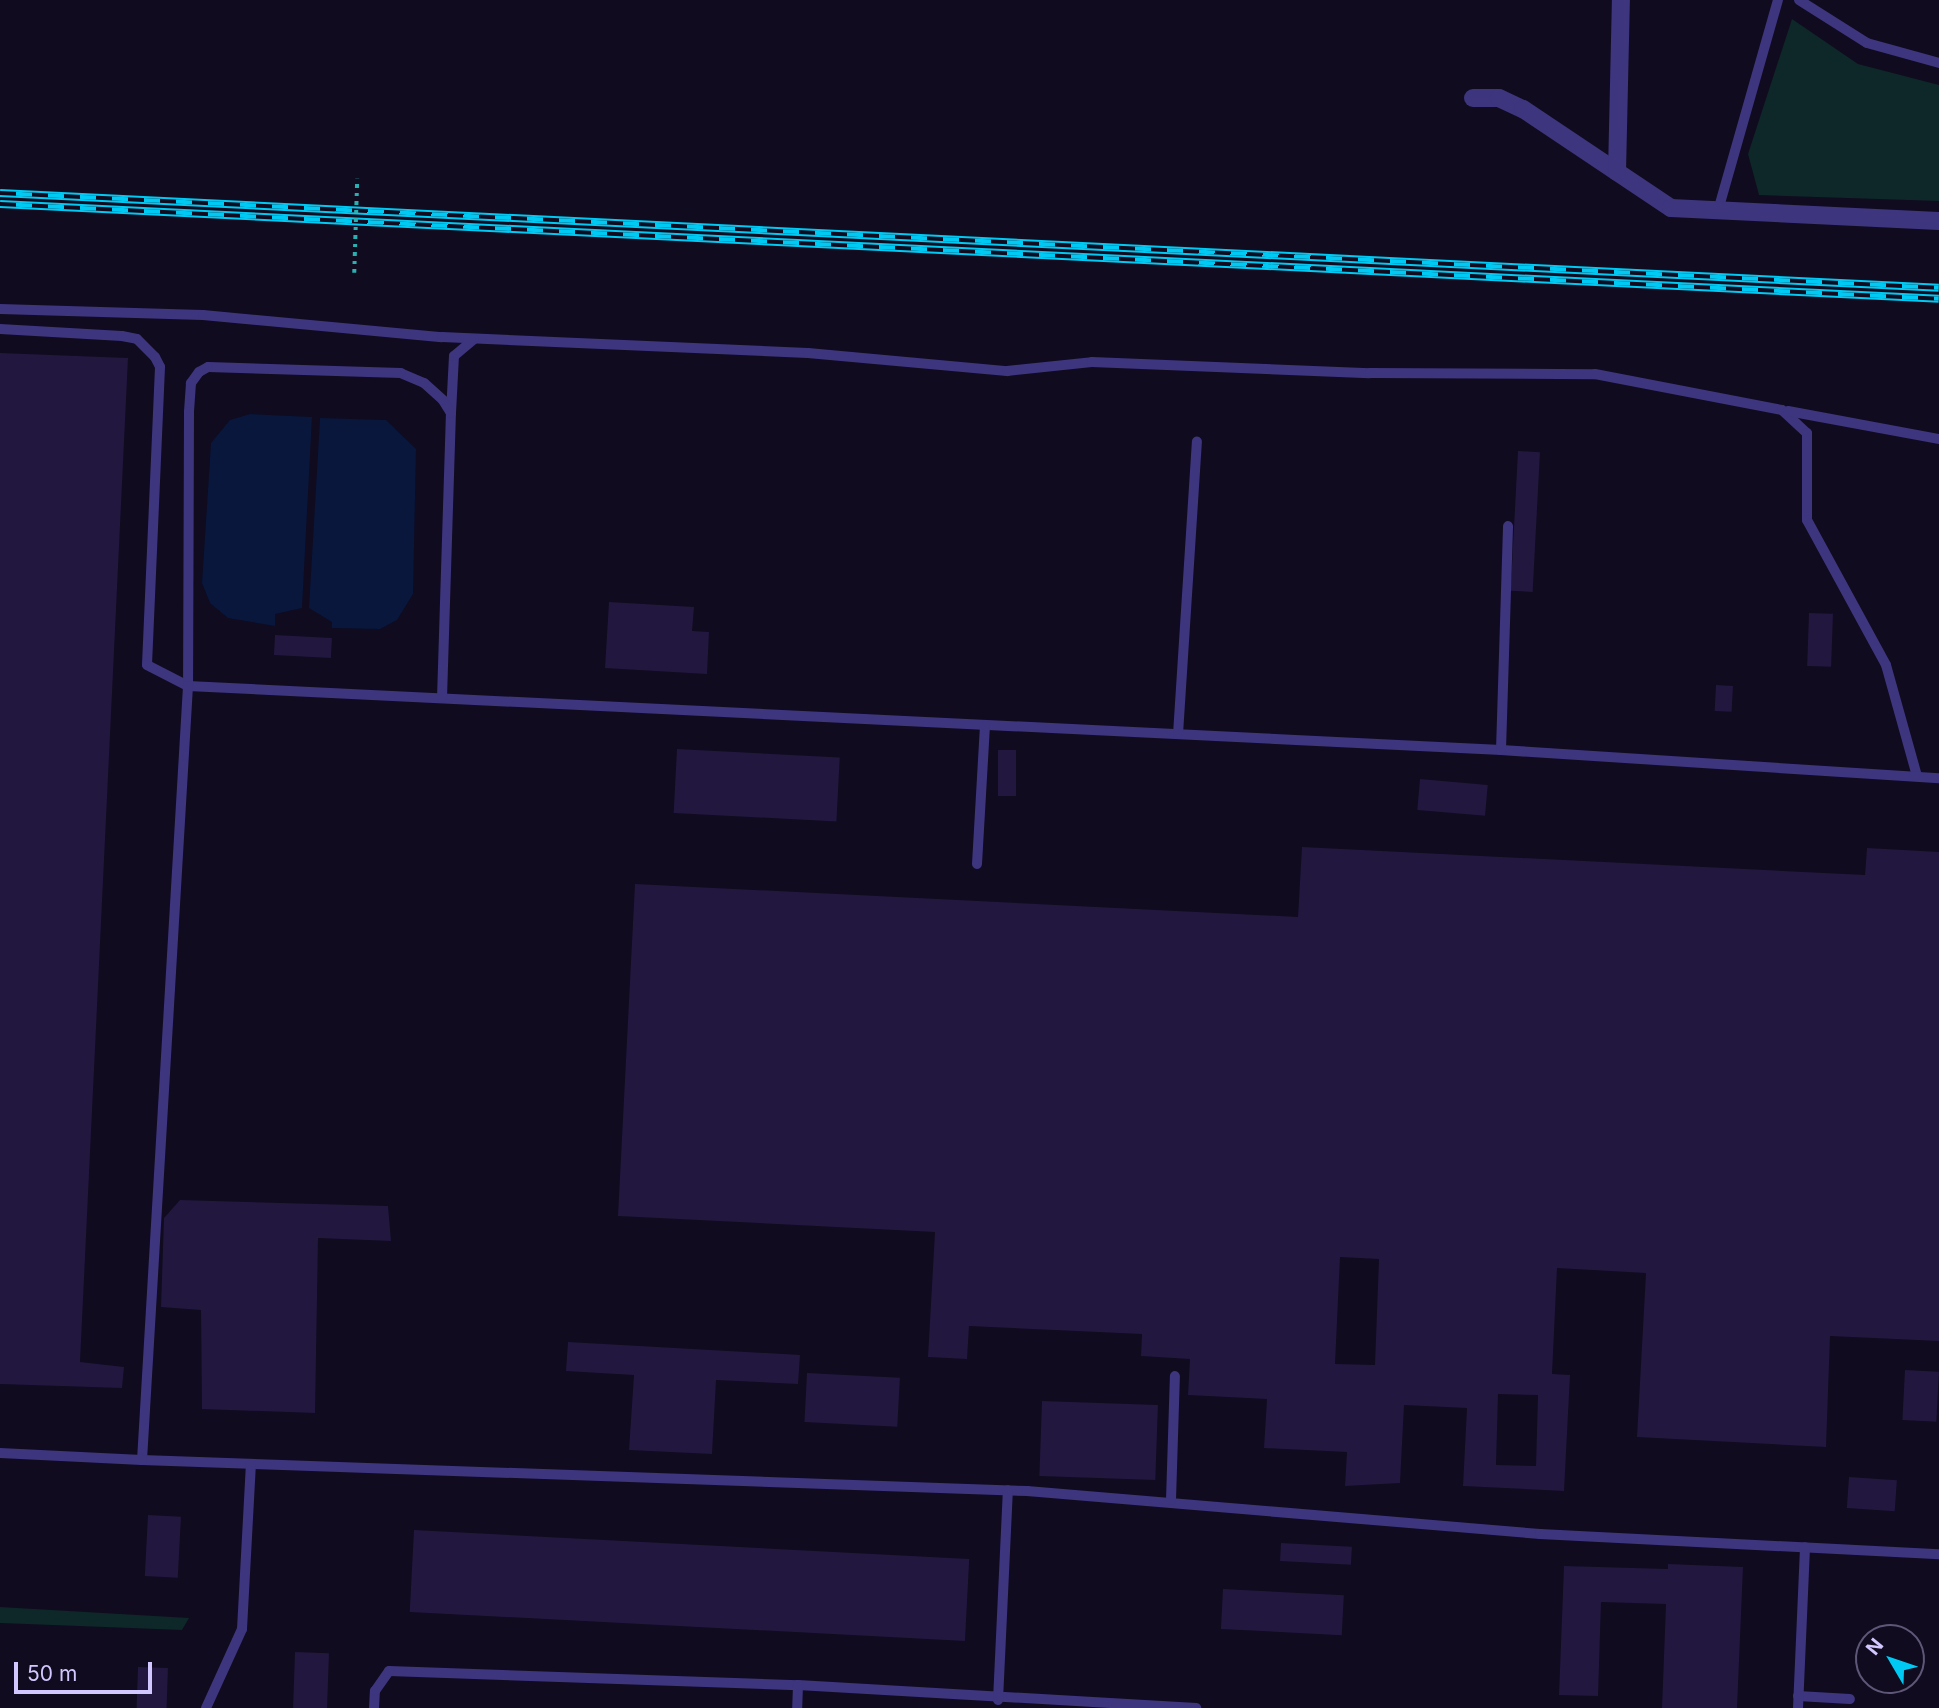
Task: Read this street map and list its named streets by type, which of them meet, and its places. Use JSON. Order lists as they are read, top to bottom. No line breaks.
{"scale_bar":"50 m","north":"top left"}
